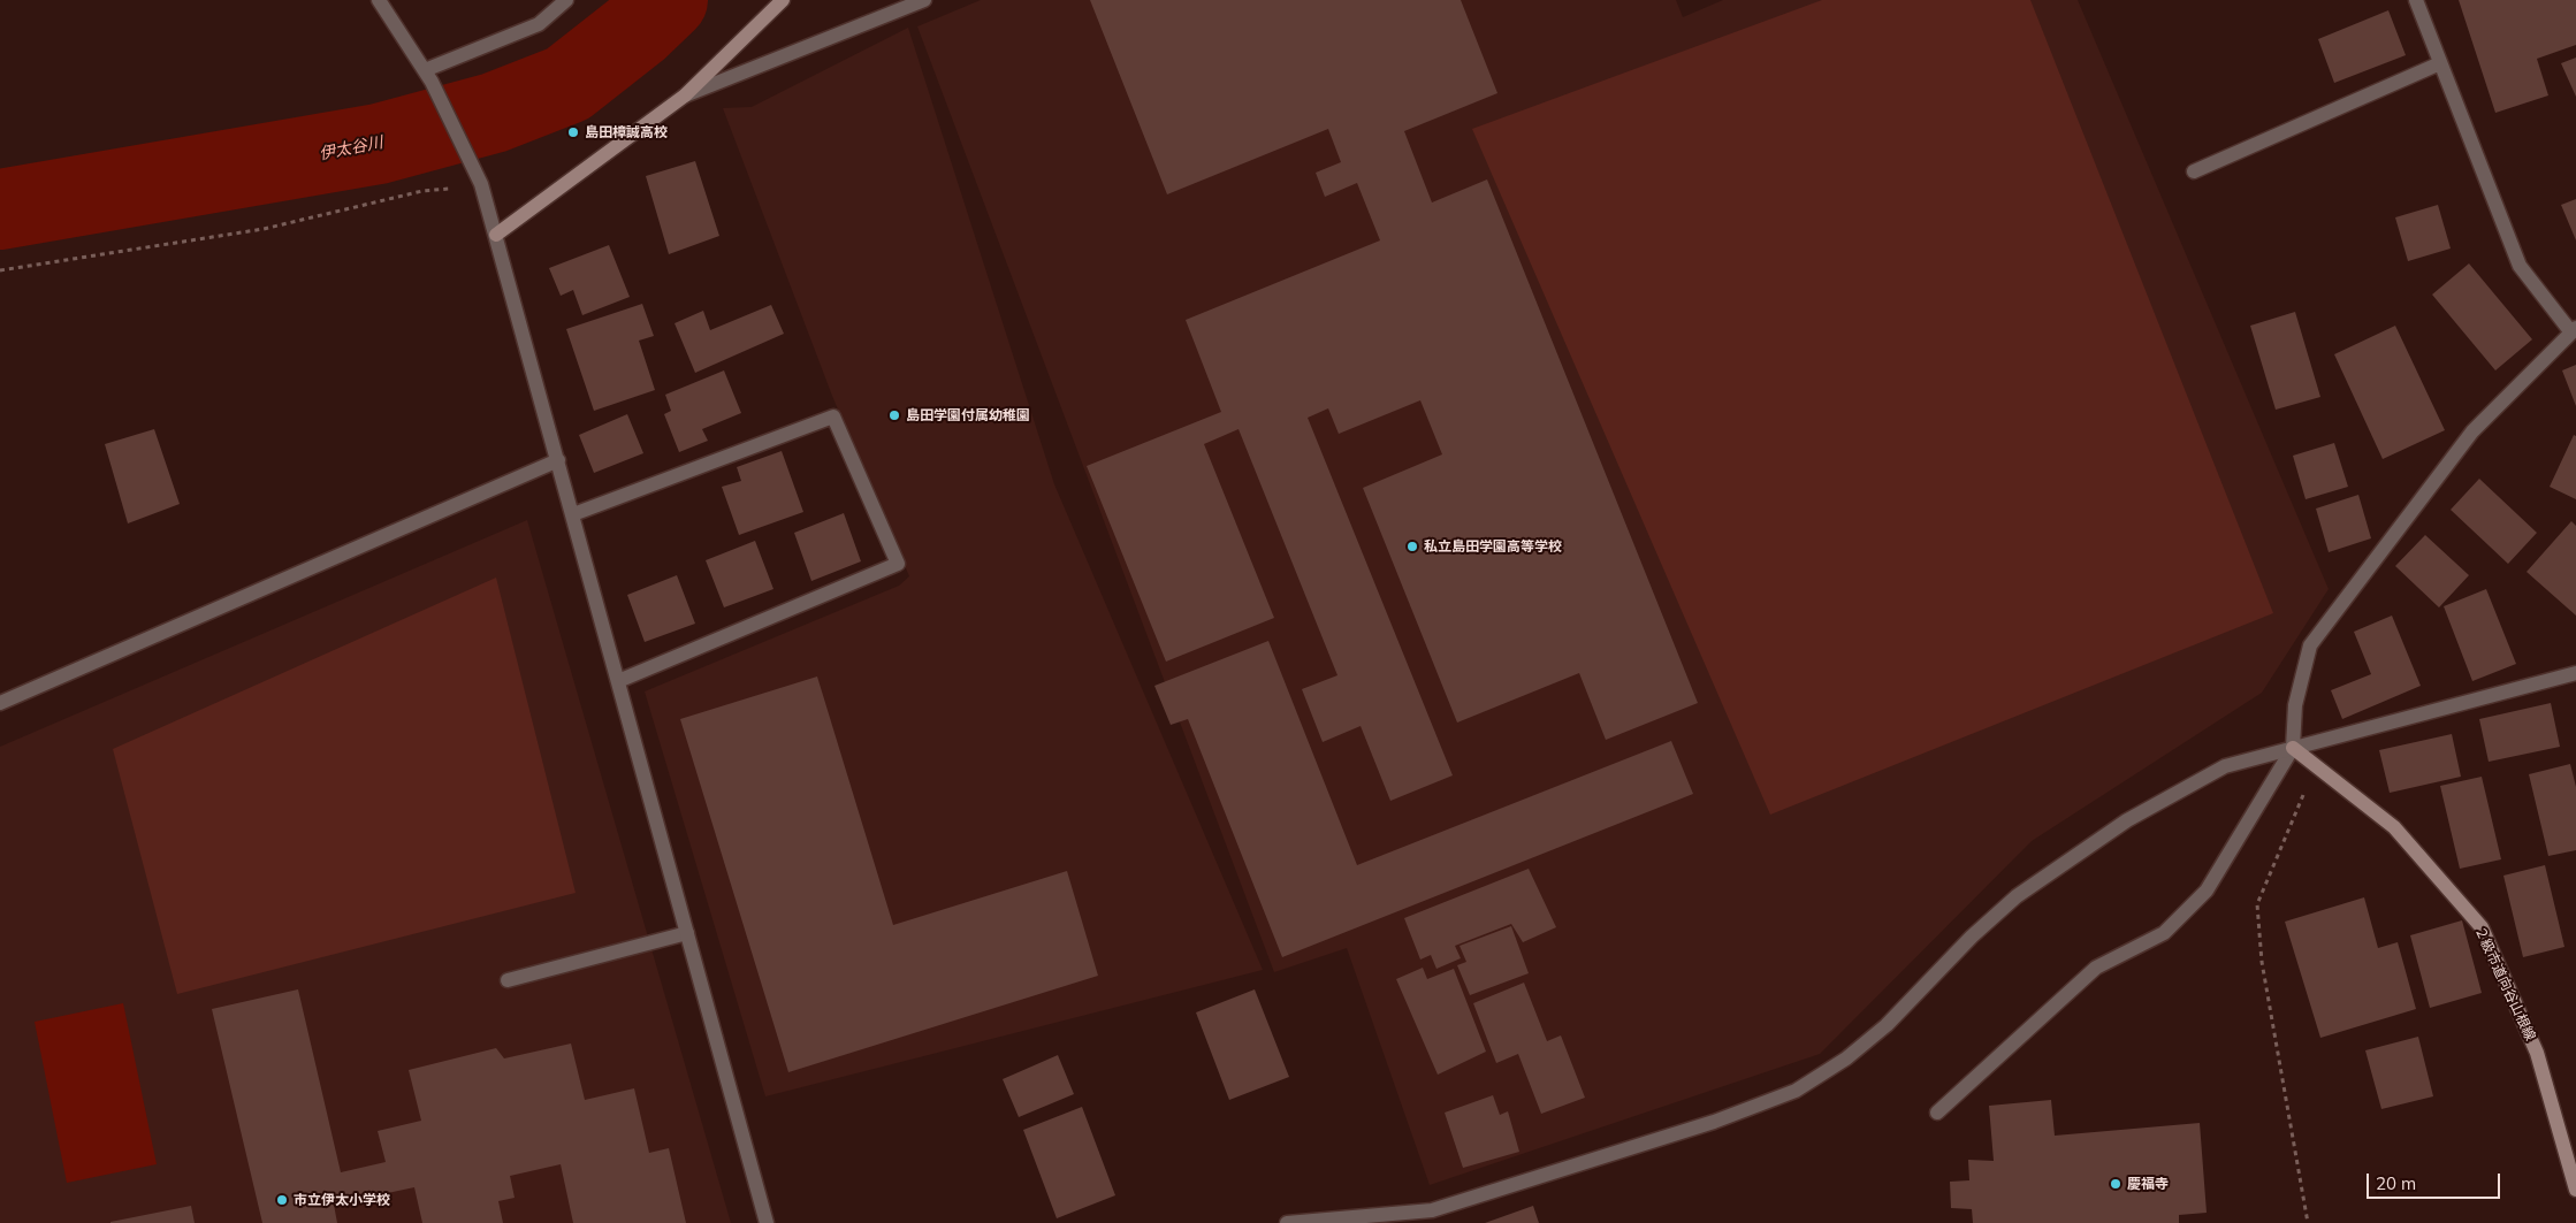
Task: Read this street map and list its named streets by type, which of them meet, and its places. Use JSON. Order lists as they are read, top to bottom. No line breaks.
{"streets":{"street":["２級市道向谷山根線"]},"water":["伊太谷川"],"places":["島田樟誠高校","島田学園付属幼稚園","私立島田学園高等学校","慶福寺","市立伊太小学校"],"scale_bar":"20 m"}
